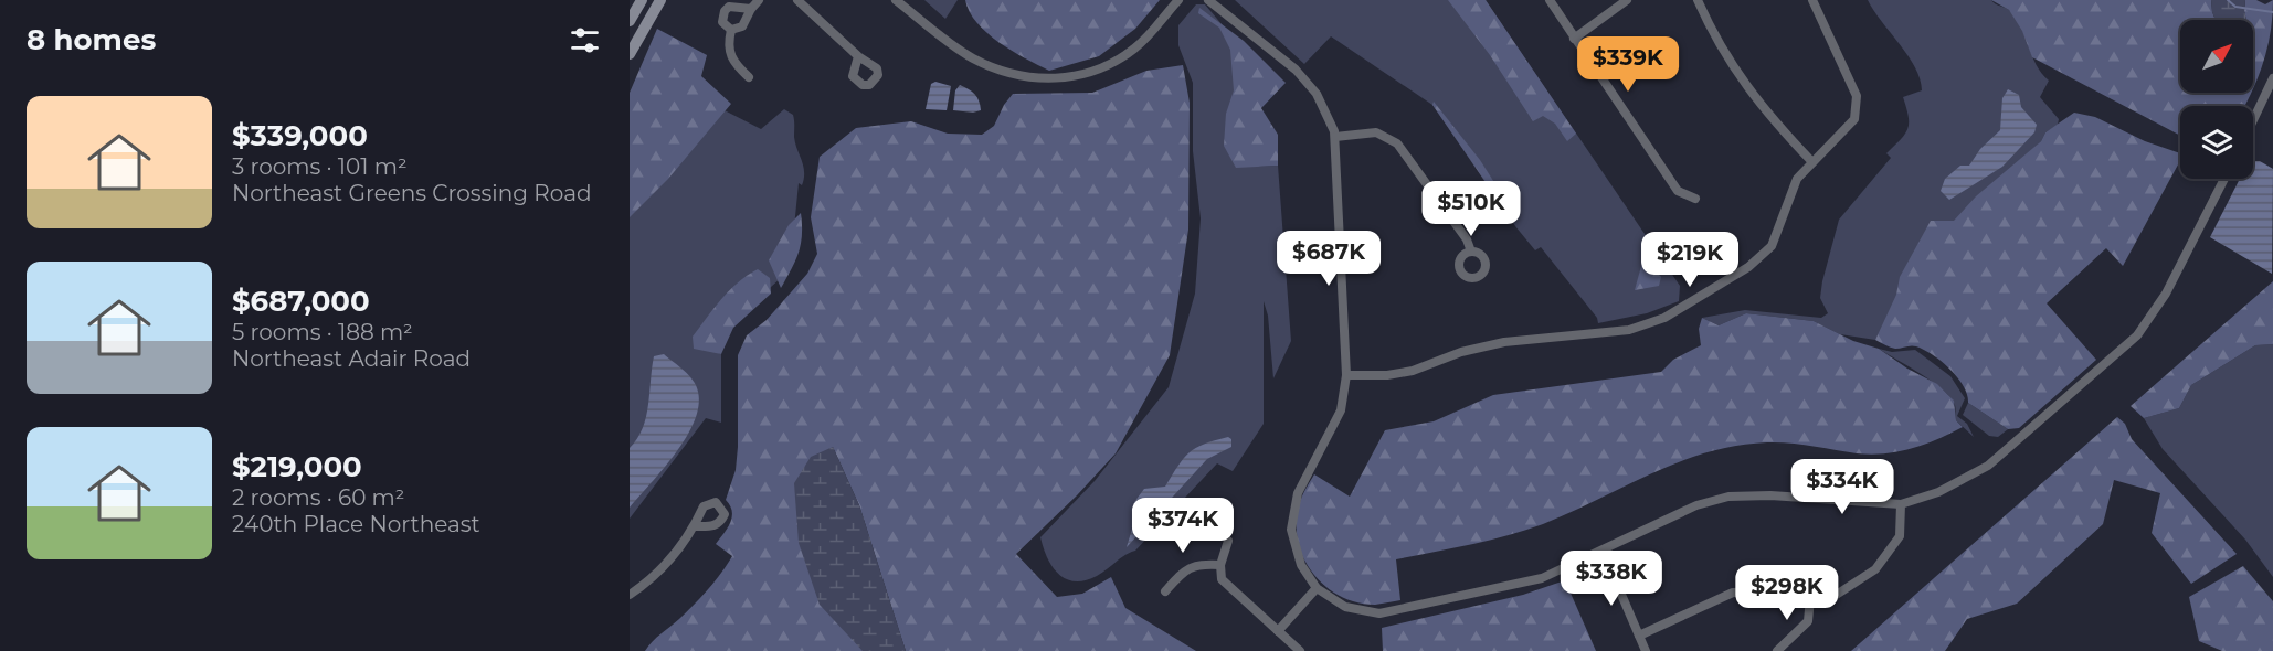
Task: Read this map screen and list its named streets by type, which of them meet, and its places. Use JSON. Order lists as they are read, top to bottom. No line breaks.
{"north":"top right","page":{"heading":"8 homes","price":["$339K","$510K","$687K","$219K","$334K","$374K","$338K","$298K"],"list":[{"name":"$339,000","note":"3 rooms · 101 m² · Northeast Greens Crossing Road"},{"name":"$687,000","note":"5 rooms · 188 m² · Northeast Adair Road"},{"name":"$219,000","note":"2 rooms · 60 m² · 240th Place Northeast"}]}}
